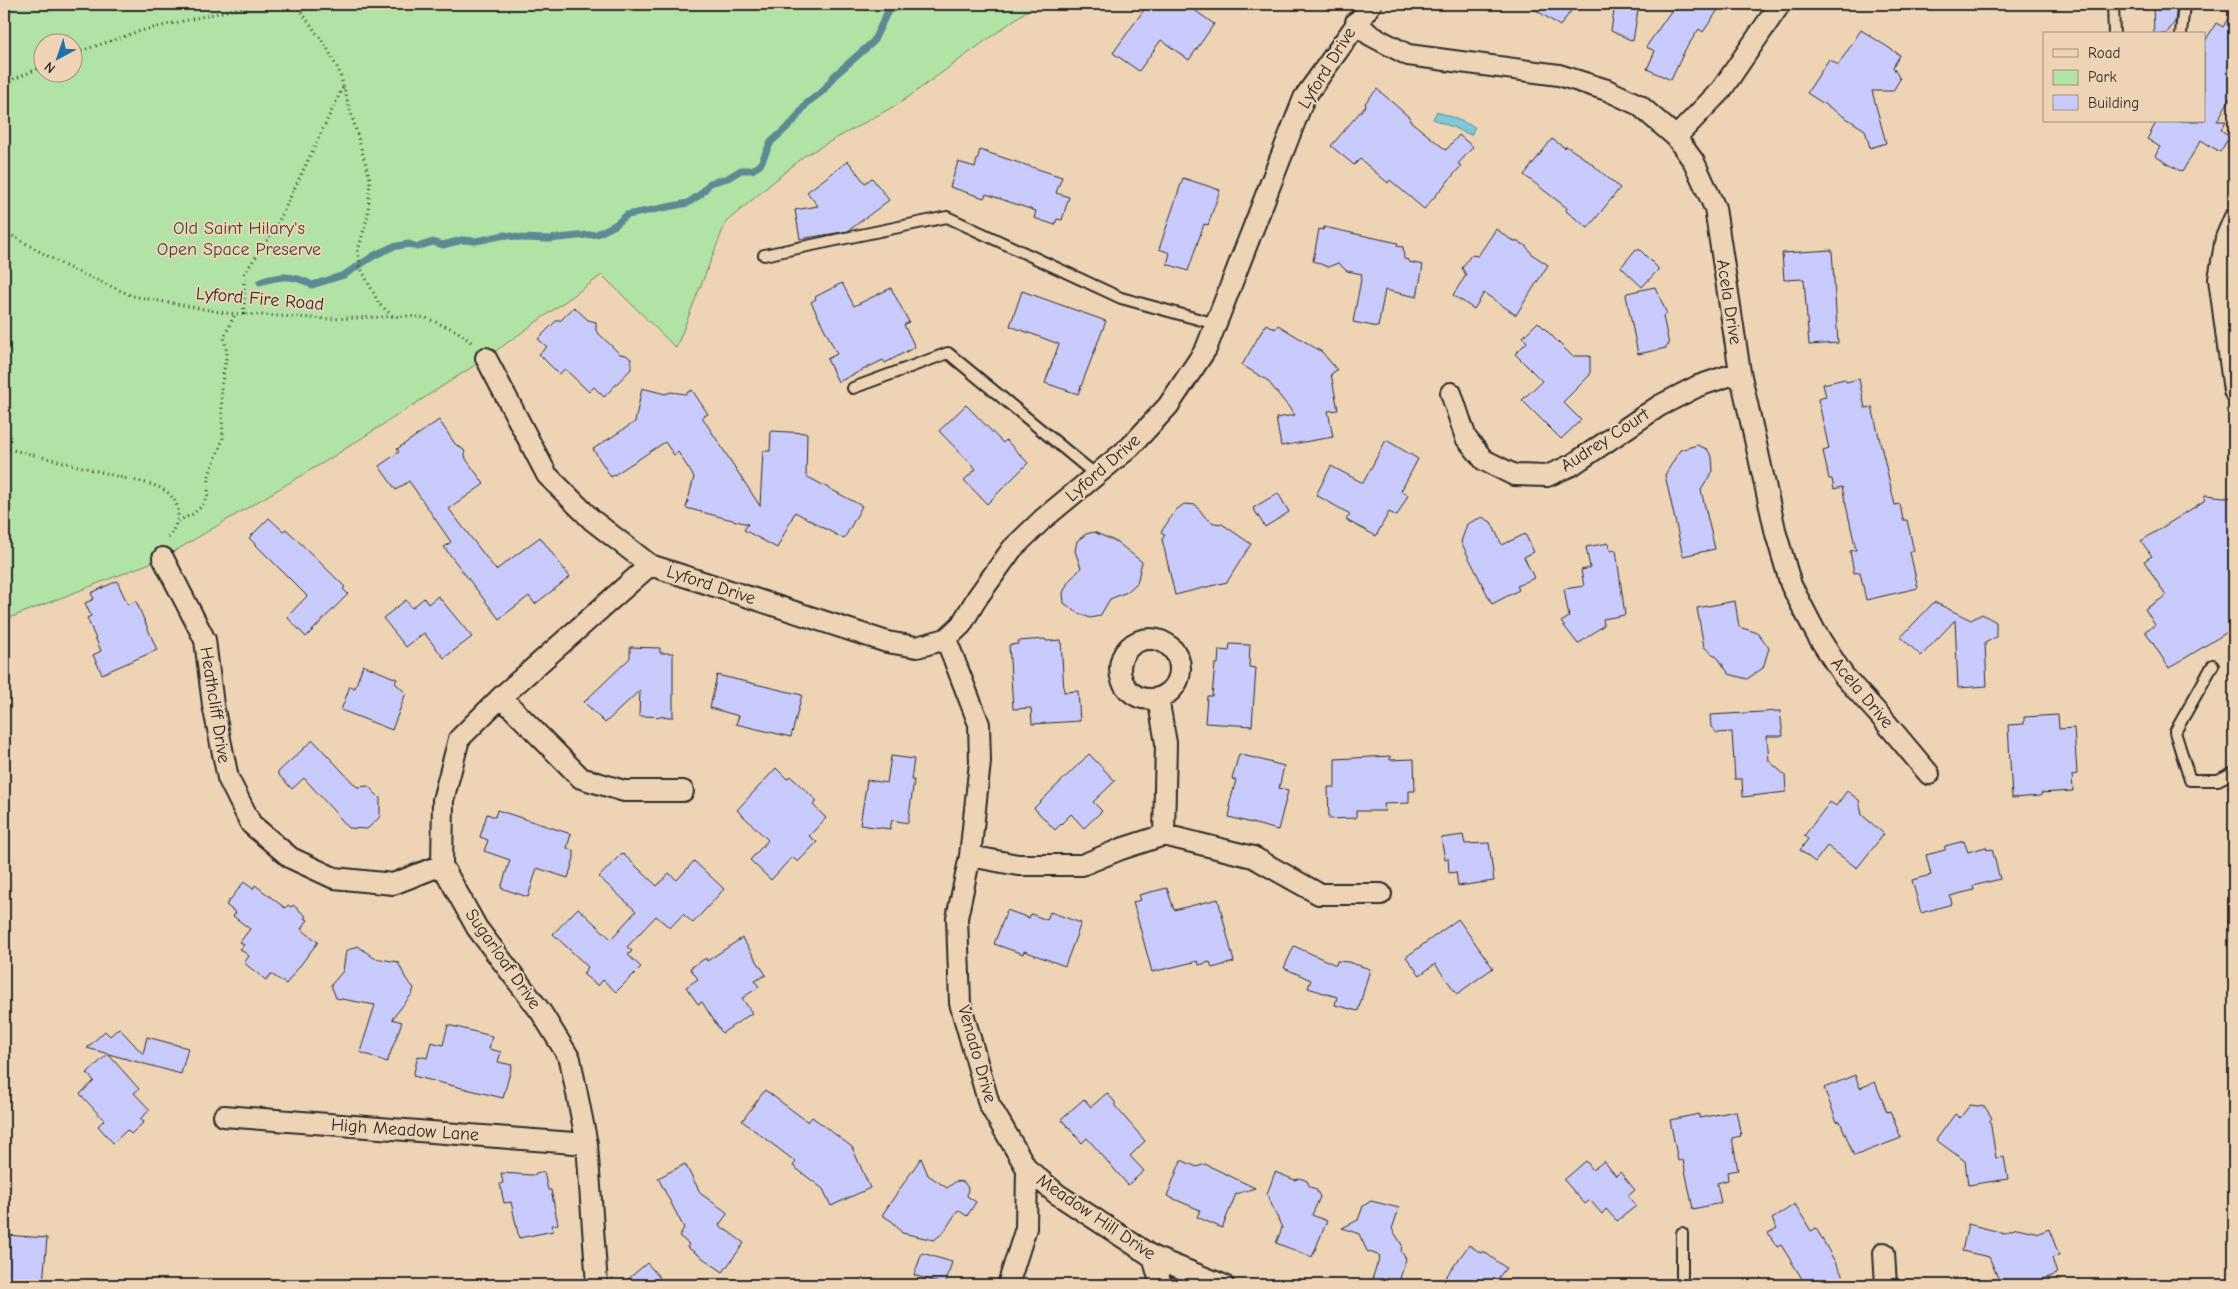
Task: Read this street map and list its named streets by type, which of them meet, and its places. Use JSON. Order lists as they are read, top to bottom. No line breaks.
{"streets":{"street":["Lyford Drive","Acela Drive","Audrey Court","Heathcliff Drive","Sugarloaf Drive","Venado Drive","High Meadow Lane","Meadow Hill Drive"],"path":["Lyford Fire Road"]},"crossings":[["Lyford Drive","Lyford Fire Road"],["Lyford Drive","Acela Drive"],["Lyford Drive","Venado Drive"],["Acela Drive","Audrey Court"],["Heathcliff Drive","Sugarloaf Drive"],["Sugarloaf Drive","High Meadow Lane"],["Venado Drive","Meadow Hill Drive"]],"parks":["Old Saint Hilary's Open Space Preserve"],"legend":["Road","Park","Building"],"north":"bottom left"}
